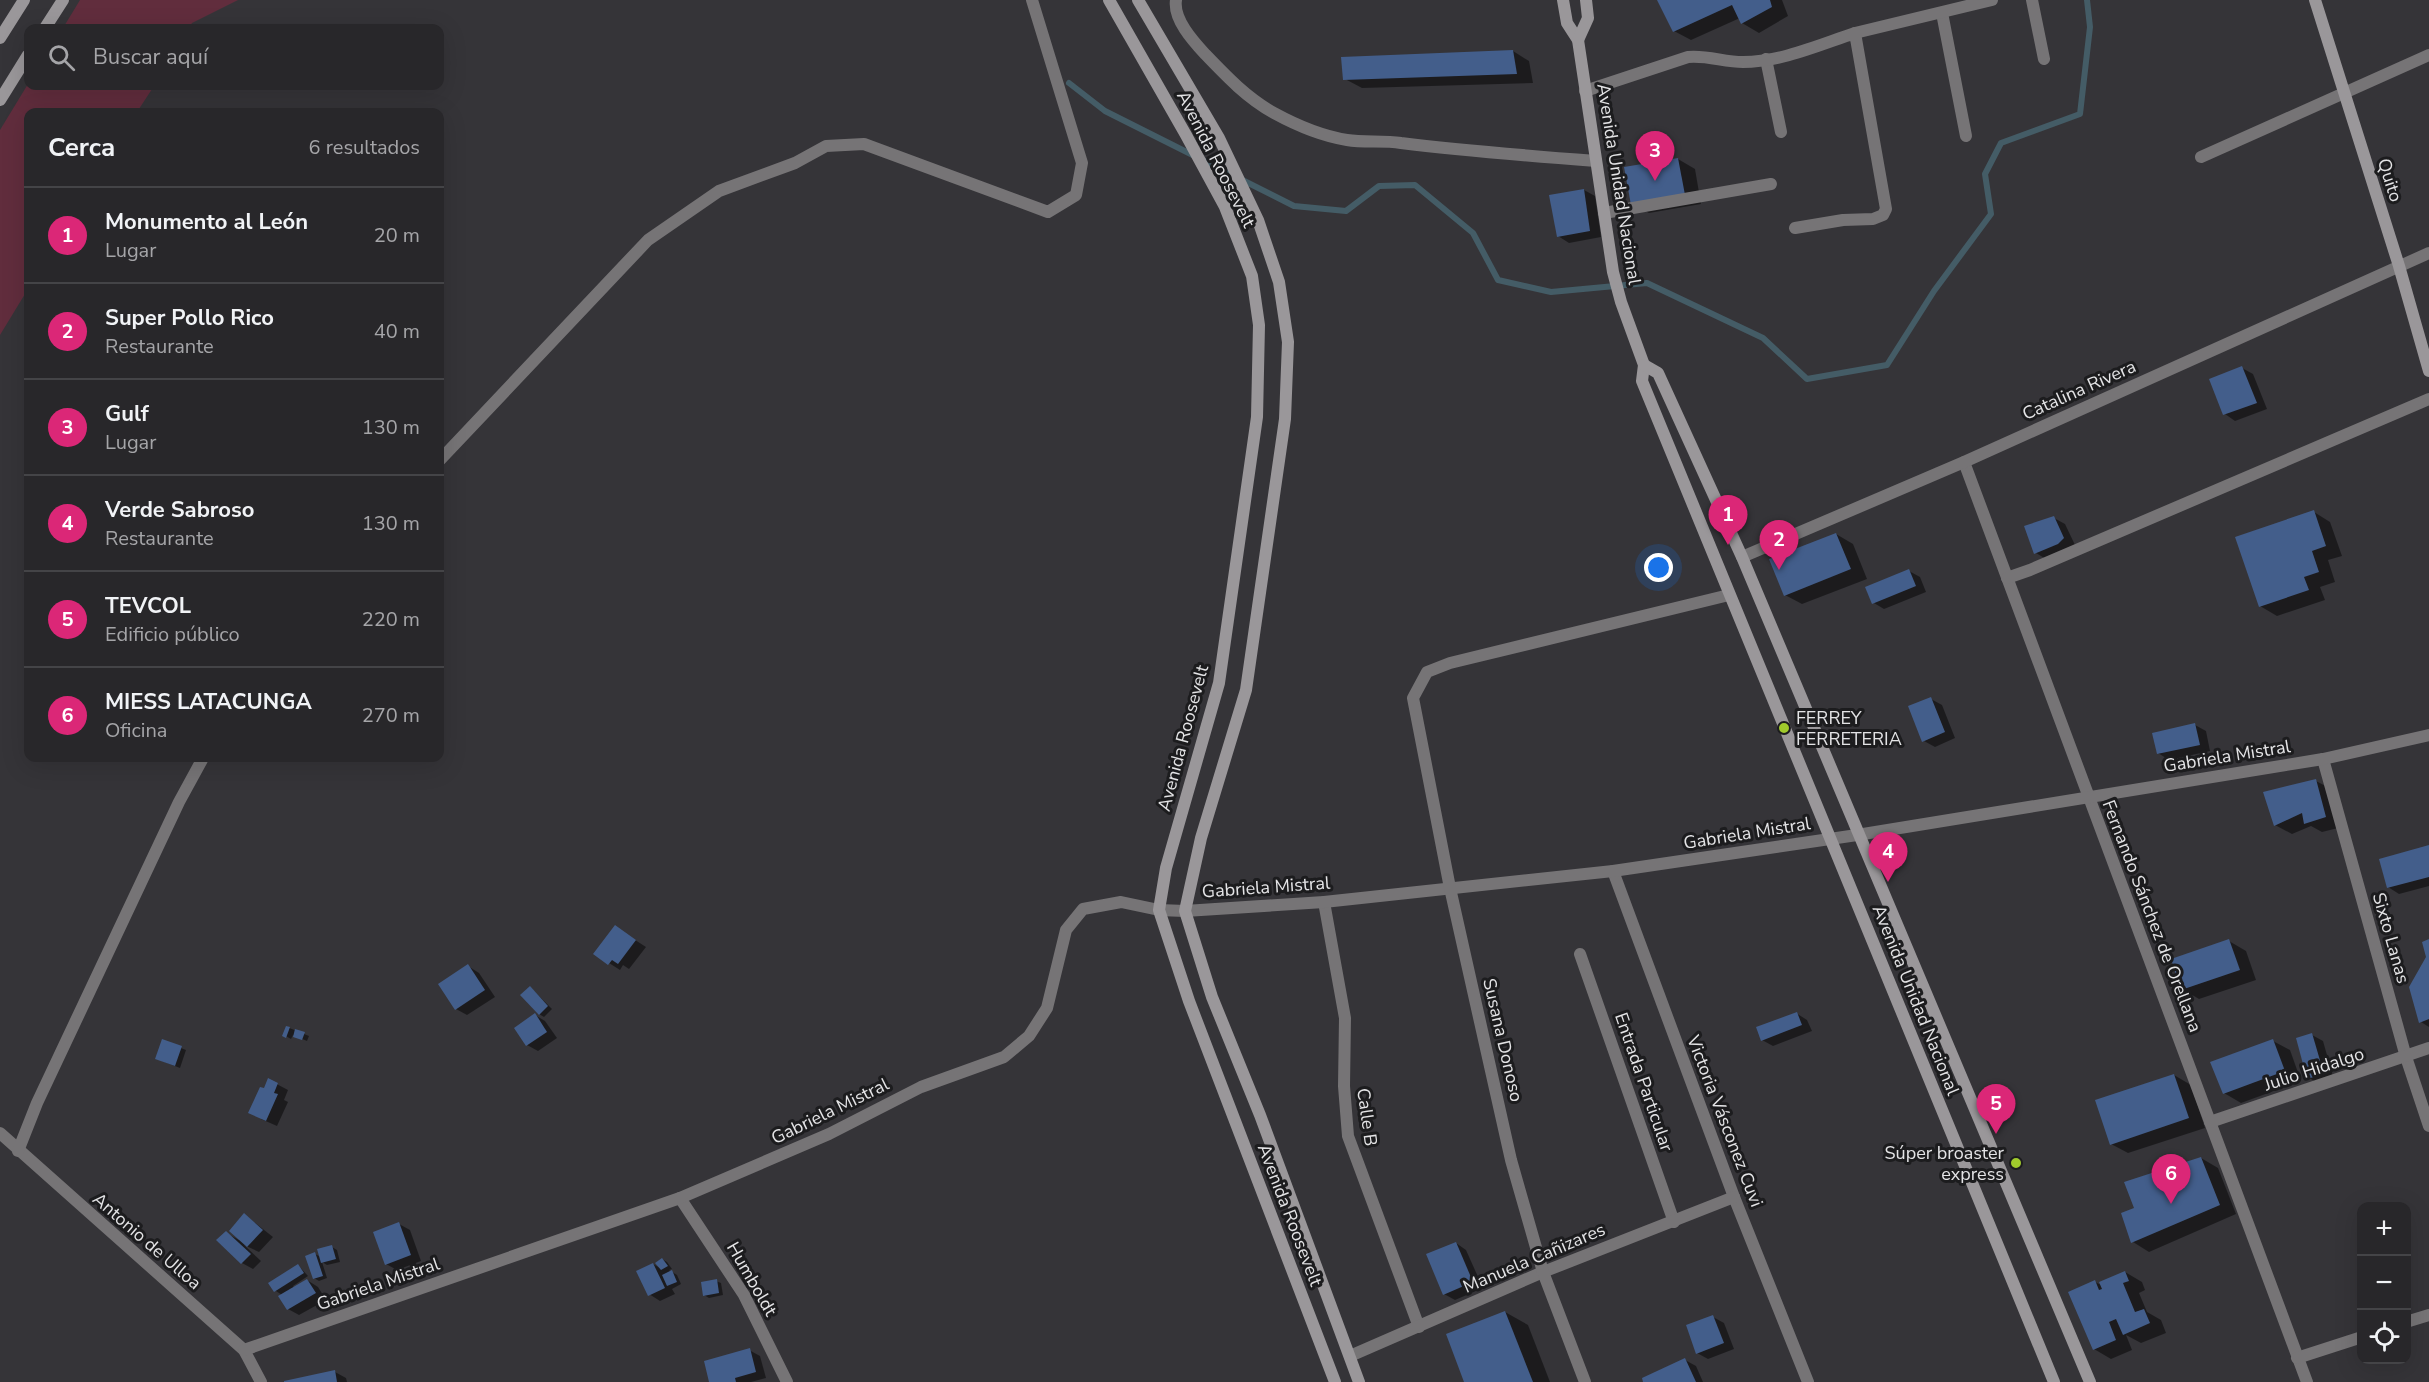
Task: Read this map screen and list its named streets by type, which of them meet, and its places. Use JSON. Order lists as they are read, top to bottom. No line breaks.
{"streets":{"street":["Avenida Roosevelt","Quito","Avenida Unidad Nacional","Catalina Rivera","Gabriela Mistral","Fernando Sánchez de Orellana","Sixto Lanas","Susana Donoso","Julio Hidalgo","Entrada Particular","Calle B","Victoria Vásconez Cuvi","Antonio de Ulloa","Manuela Cañizares","Humboldt"]},"crossings":[["Avenida Roosevelt","Gabriela Mistral"],["Avenida Roosevelt","Manuela Cañizares"],["Quito","Catalina Rivera"],["Avenida Unidad Nacional","Catalina Rivera"],["Avenida Unidad Nacional","Gabriela Mistral"],["Avenida Unidad Nacional","Susana Donoso"],["Catalina Rivera","Fernando Sánchez de Orellana"],["Gabriela Mistral","Fernando Sánchez de Orellana"],["Gabriela Mistral","Sixto Lanas"],["Gabriela Mistral","Susana Donoso"],["Gabriela Mistral","Calle B"],["Gabriela Mistral","Victoria Vásconez Cuvi"],["Gabriela Mistral","Antonio de Ulloa"],["Gabriela Mistral","Humboldt"],["Fernando Sánchez de Orellana","Julio Hidalgo"],["Sixto Lanas","Julio Hidalgo"],["Susana Donoso","Manuela Cañizares"],["Entrada Particular","Manuela Cañizares"],["Calle B","Manuela Cañizares"],["Victoria Vásconez Cuvi","Manuela Cañizares"]],"places":["FERREY FERRETERIA","Súper broaster express"],"page":{"search":"Buscar aquí","heading":["Cerca","6 resultados"],"pins":["3","1","2","4","5","6"],"list":[{"mark":"1","name":"Monumento al León","note":"Lugar","value":"20 m"},{"mark":"2","name":"Super Pollo Rico","note":"Restaurante","value":"40 m"},{"mark":"3","name":"Gulf","note":"Lugar","value":"130 m"},{"mark":"4","name":"Verde Sabroso","note":"Restaurante","value":"130 m"},{"mark":"5","name":"TEVCOL","note":"Edificio público","value":"220 m"},{"mark":"6","name":"MIESS LATACUNGA","note":"Oficina","value":"270 m"}],"map_buttons":["+","−"]}}
